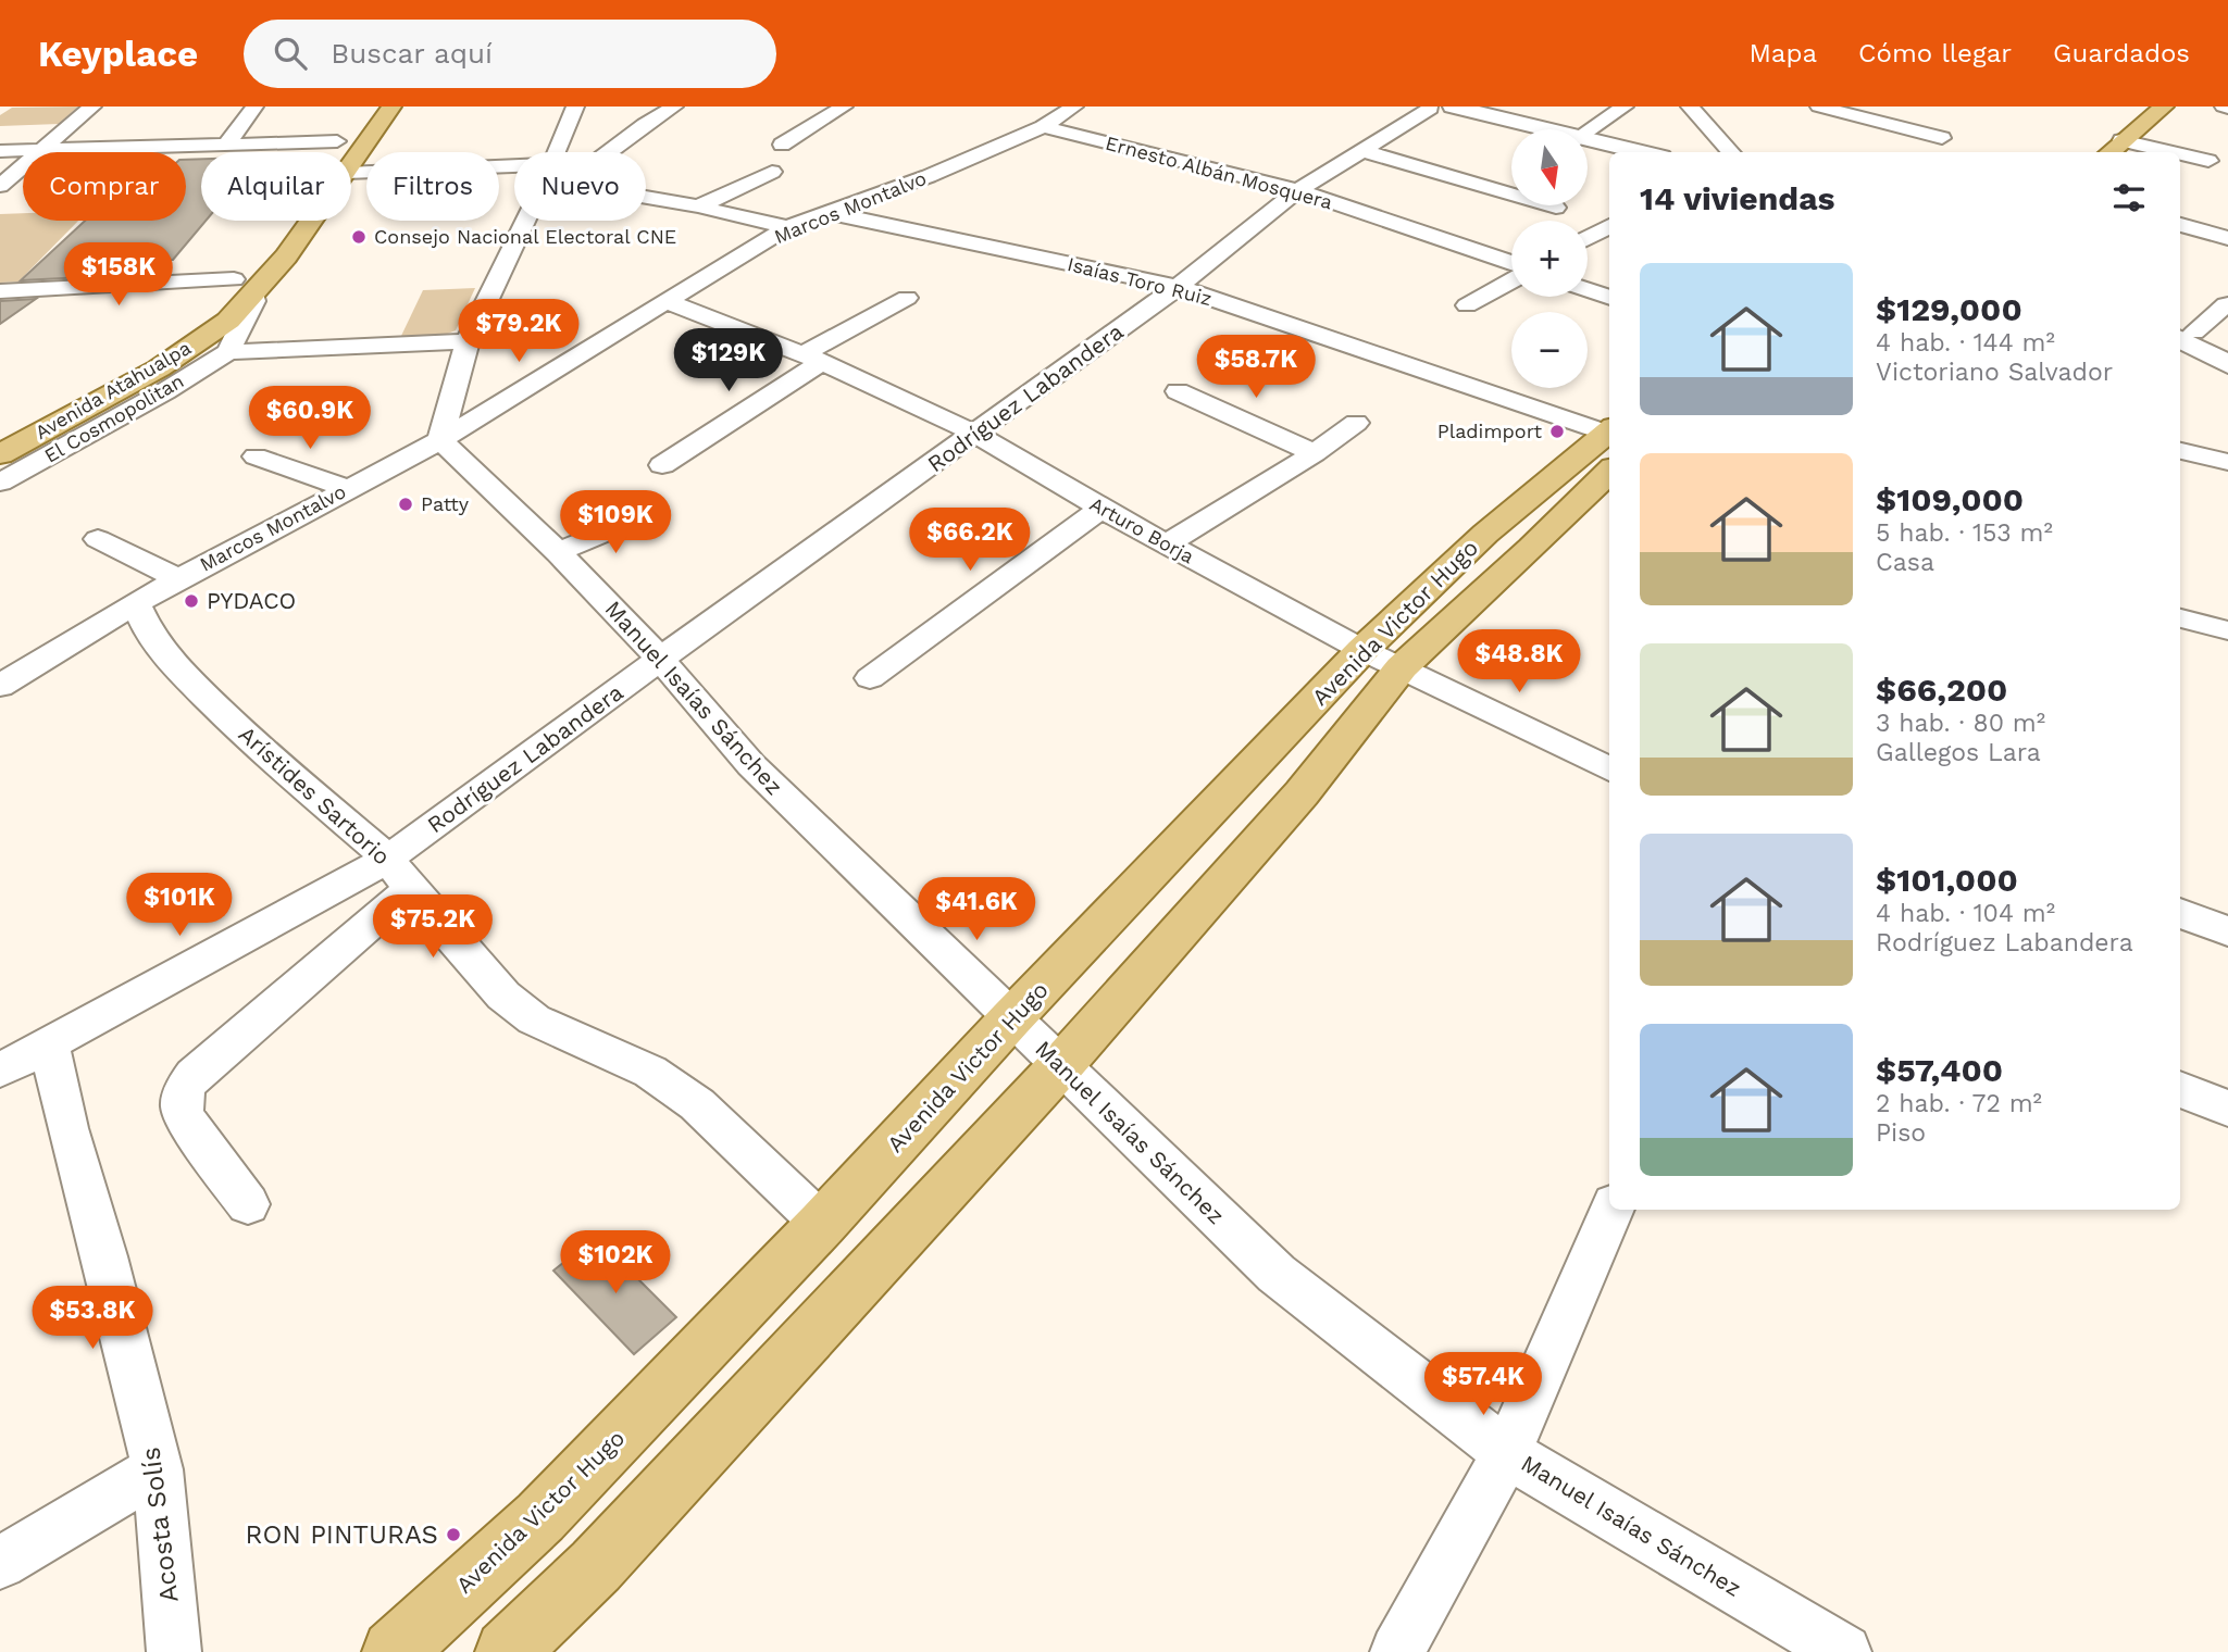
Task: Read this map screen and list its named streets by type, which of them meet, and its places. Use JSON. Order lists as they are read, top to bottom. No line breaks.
{"streets":{"main road":["Avenida Atahualpa","Avenida Victor Hugo"],"street":["Ernesto Albán Mosquera","Marcos Montalvo","Isaías Toro Ruiz","Rodríguez Labandera","El Cosmopolitan","Arturo Borja","Manuel Isaías Sánchez","Arístides Sartorio","Acosta Solís"]},"crossings":[["Ernesto Albán Mosquera","Marcos Montalvo"],["Ernesto Albán Mosquera","Rodríguez Labandera"],["Marcos Montalvo","Isaías Toro Ruiz"],["Marcos Montalvo","Arturo Borja"],["Marcos Montalvo","Manuel Isaías Sánchez"],["Marcos Montalvo","Arístides Sartorio"],["Isaías Toro Ruiz","Rodríguez Labandera"],["Rodríguez Labandera","Arturo Borja"],["Rodríguez Labandera","Manuel Isaías Sánchez"],["Rodríguez Labandera","Arístides Sartorio"],["Rodríguez Labandera","Acosta Solís"],["Arturo Borja","Avenida Victor Hugo"],["Avenida Victor Hugo","Manuel Isaías Sánchez"],["Avenida Victor Hugo","Arístides Sartorio"]],"places":["Consejo Nacional Electoral CNE","Pladimport","Patty","PYDACO","RON PINTURAS"],"north":"bottom","page":{"header":"Keyplace","search":"Buscar aquí","nav":["Mapa","Cómo llegar","Guardados"],"map_buttons":["+","−"],"chip":["Comprar","Alquilar","Filtros","Nuevo"],"heading":"14 viviendas","price":["$158K","$79.2K","$129K","$58.7K","$60.9K","$109K","$66.2K","$48.8K","$101K","$41.6K","$75.2K","$102K","$53.8K","$57.4K"],"list":[{"name":"$129,000","note":"4 hab. · 144 m² · Victoriano Salvador"},{"name":"$109,000","note":"5 hab. · 153 m² · Casa"},{"name":"$66,200","note":"3 hab. · 80 m² · Gallegos Lara"},{"name":"$101,000","note":"4 hab. · 104 m² · Rodríguez Labandera"},{"name":"$57,400","note":"2 hab. · 72 m² · Piso"}]}}
